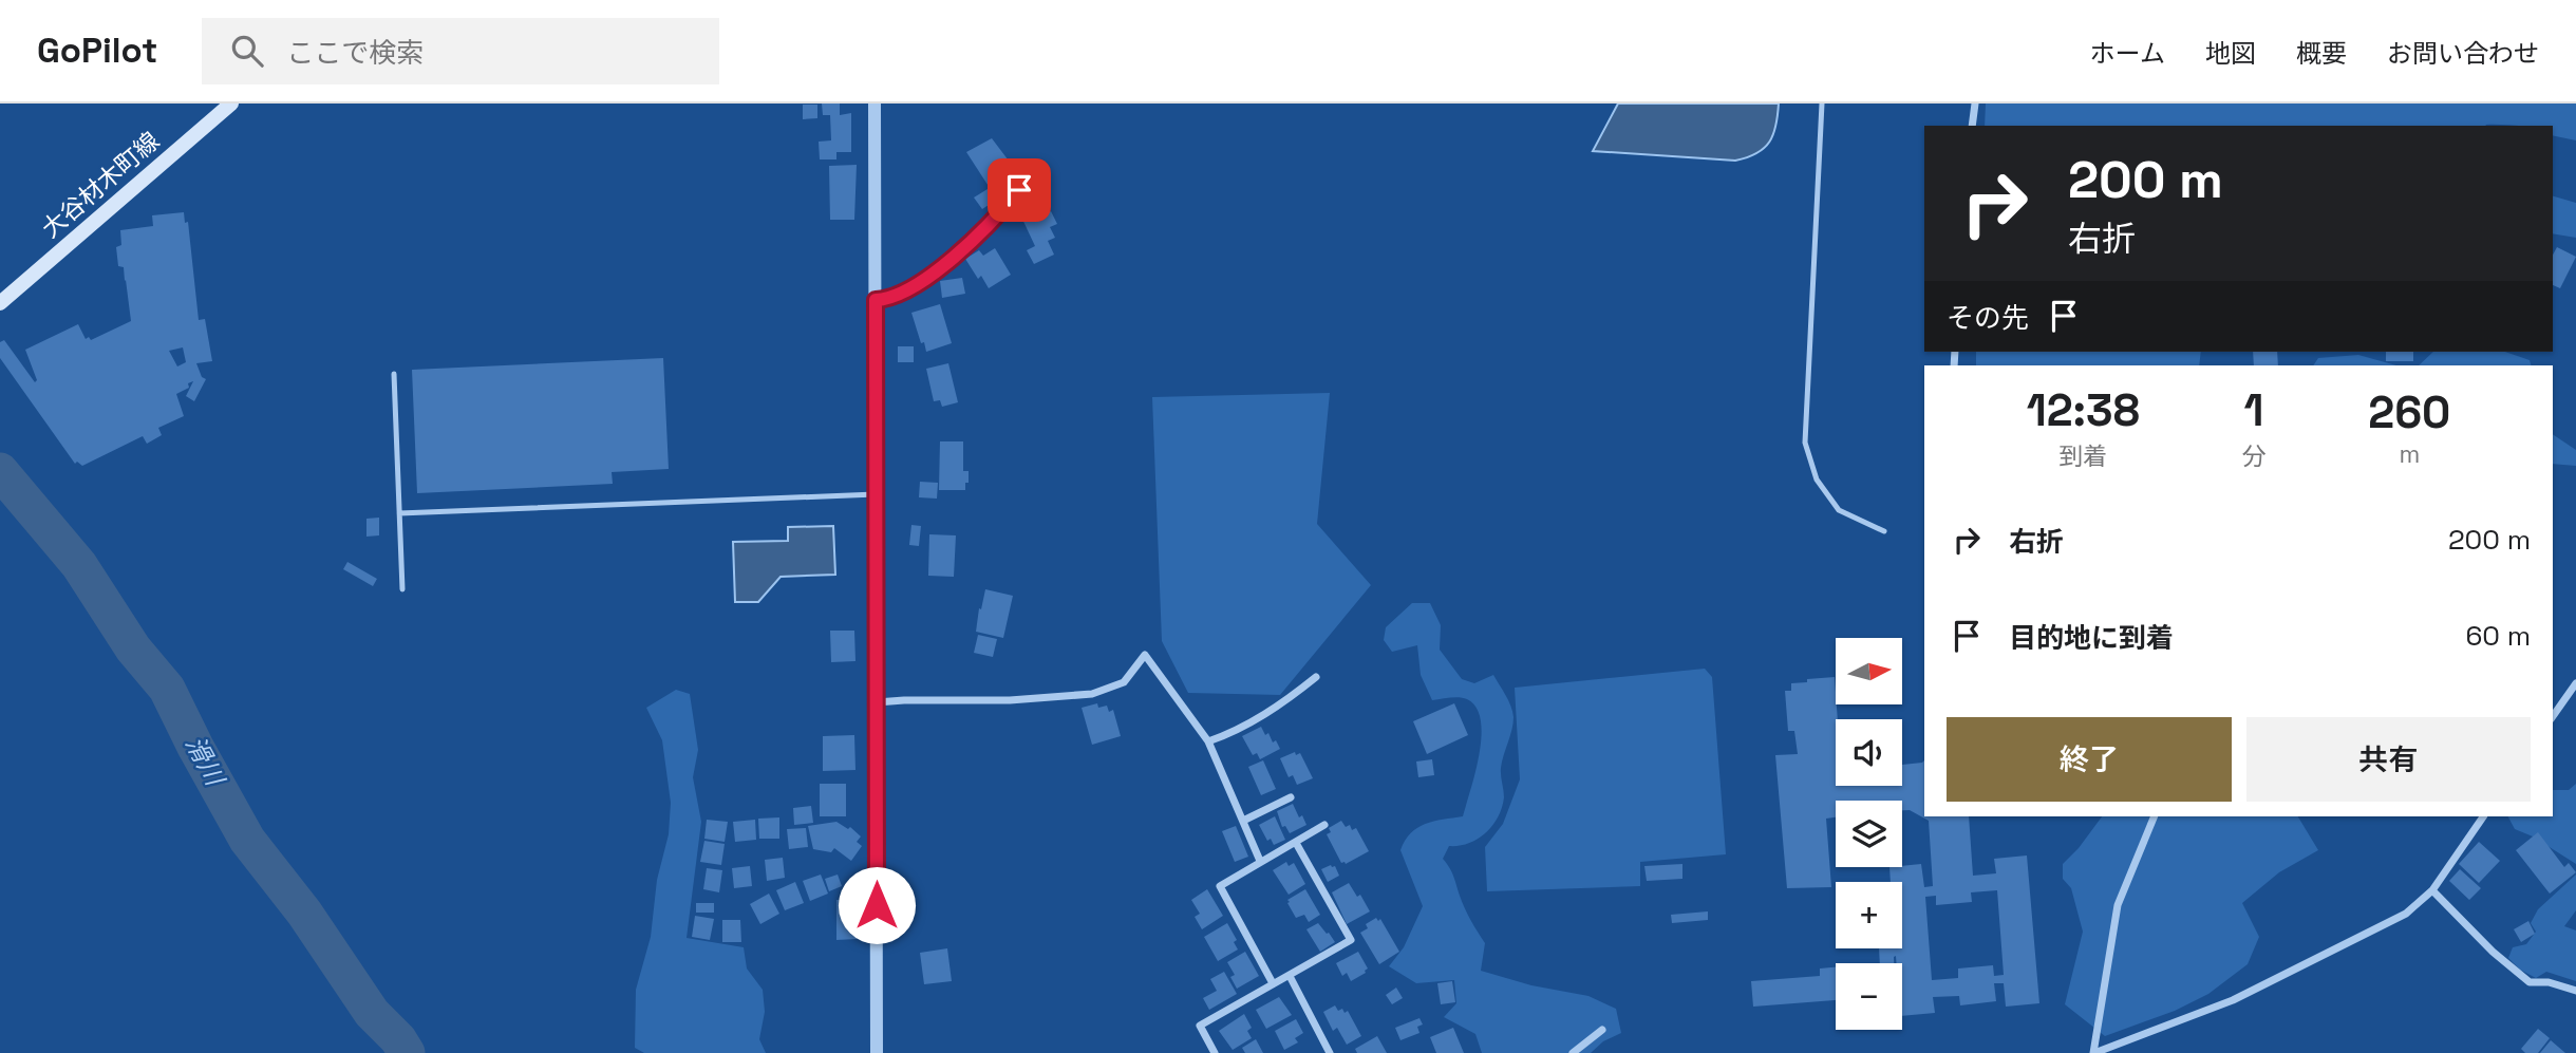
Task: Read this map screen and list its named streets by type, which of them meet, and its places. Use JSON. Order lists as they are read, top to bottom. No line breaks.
{"streets":{"main road":["大谷材木町線"]},"water":["滑川"],"north":"right","page":{"header":"GoPilot","search":"ここで検索","nav":["ホーム","地図","概要","お問い合わせ"],"turn":["200 m","右折"],"then":"その先","eta":["12:38","到着","1","分","260","m"],"list":[{"name":"右折","value":"200 m"},{"name":"目的地に到着","value":"60 m"}],"map_buttons":["+","−"],"buttons":["終了","共有"]}}
